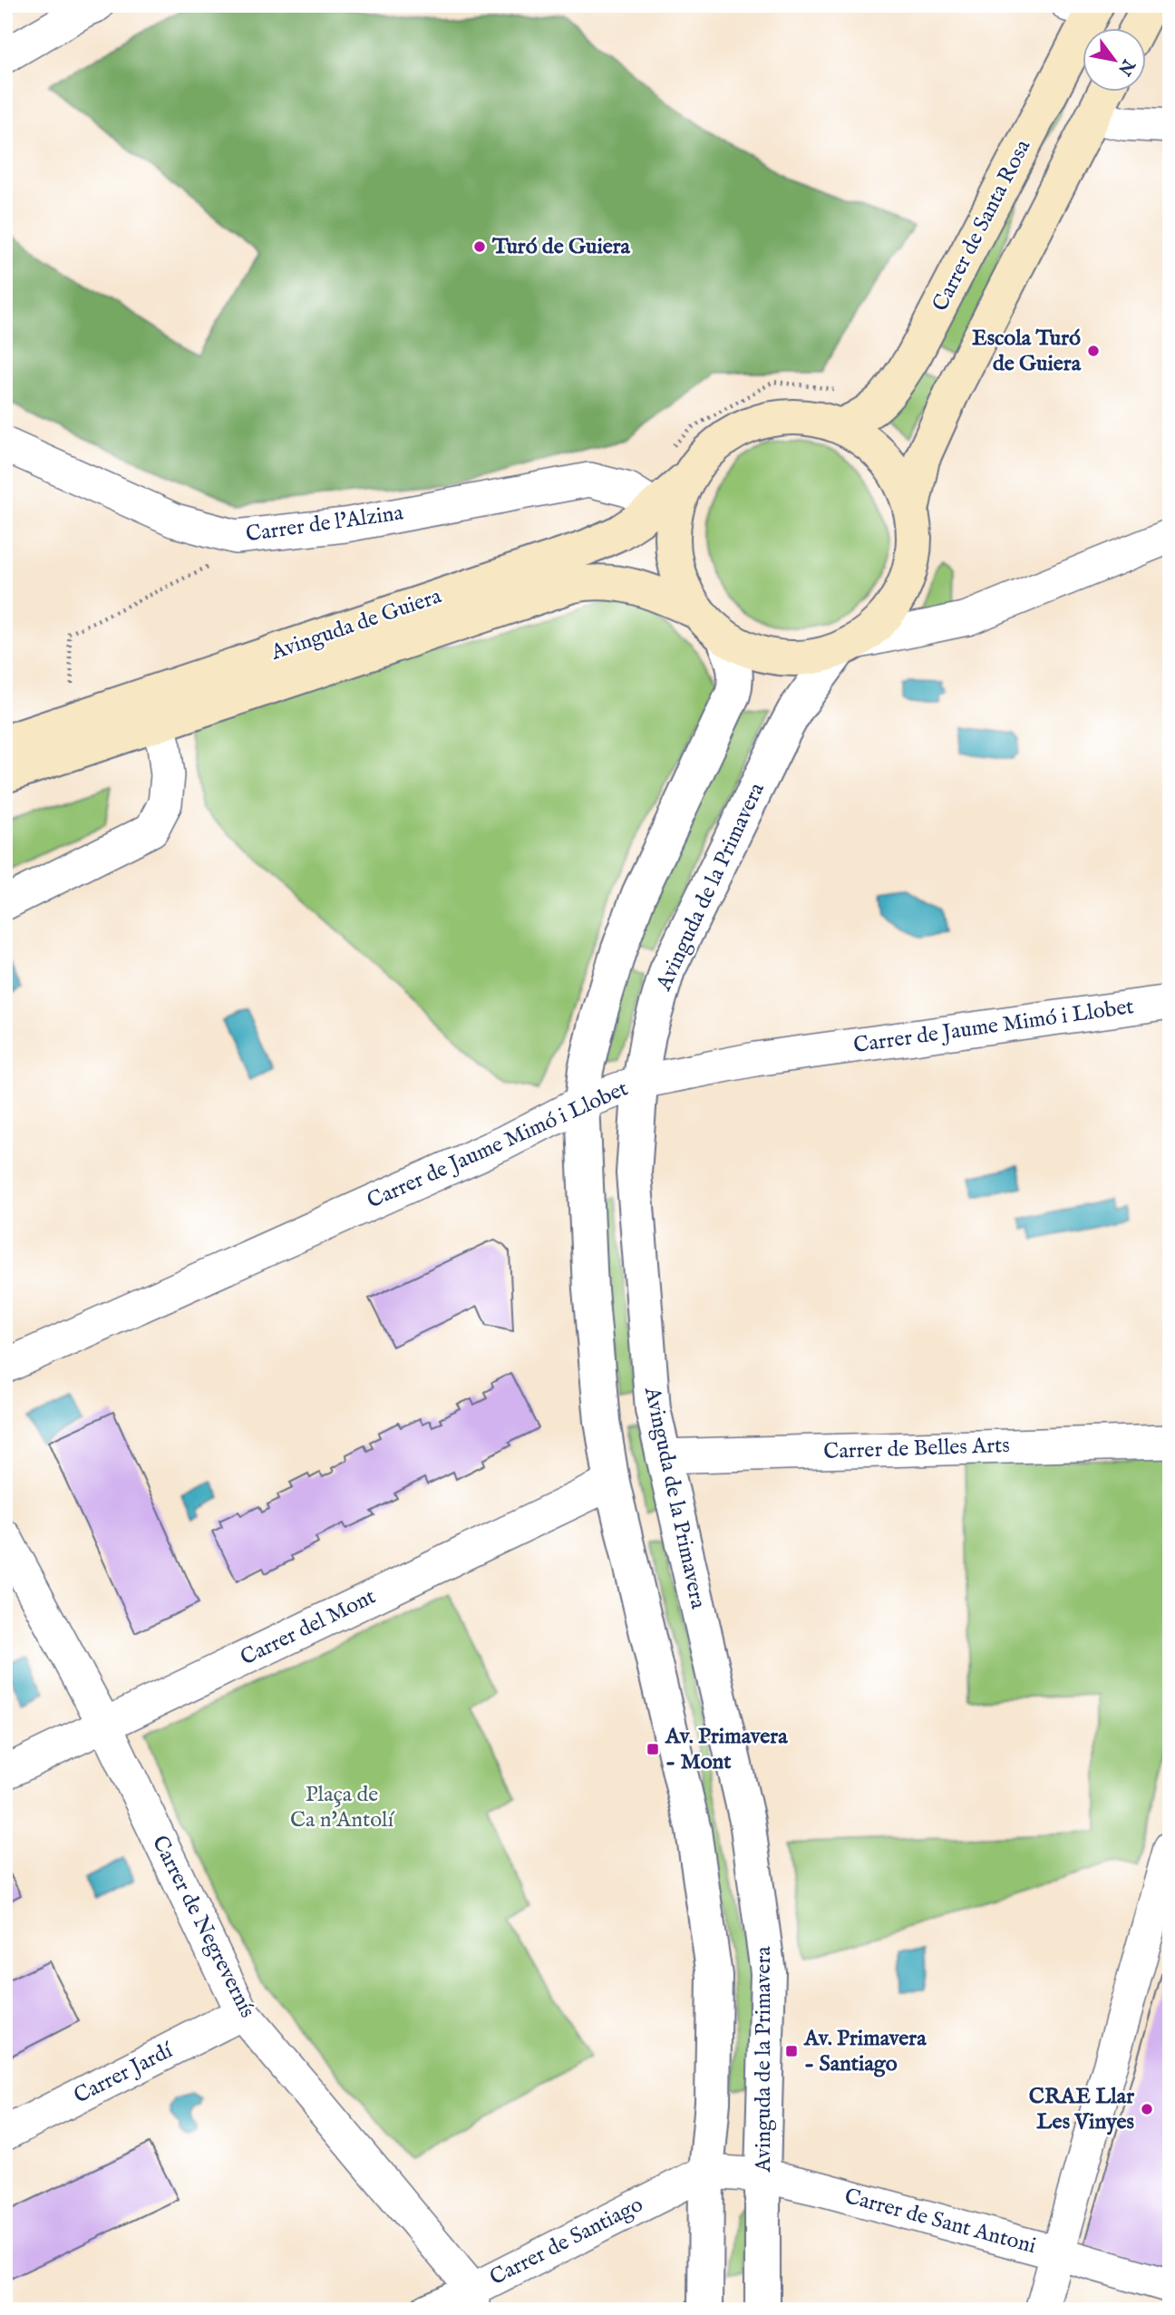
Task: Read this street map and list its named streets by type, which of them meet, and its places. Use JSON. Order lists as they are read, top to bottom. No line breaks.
{"streets":{"main road":["Carrer de Santa Rosa","Avinguda de Guiera"],"street":["Carrer de l'Alzina","Avinguda de la Primavera","Carrer de Jaume Mimó i Llobet","Carrer de Belles Arts","Carrer del Mont","Carrer de Negrevernís","Carrer Jardí","Carrer de Sant Antoni","Carrer de Santiago"]},"crossings":[["Carrer de l'Alzina","Avinguda de Guiera"],["Avinguda de la Primavera","Carrer de Jaume Mimó i Llobet"],["Avinguda de la Primavera","Carrer de Belles Arts"],["Avinguda de la Primavera","Carrer de Sant Antoni"],["Carrer del Mont","Carrer de Negrevernís"],["Carrer de Negrevernís","Carrer Jardí"],["Carrer de Negrevernís","Carrer de Santiago"],["Carrer de Sant Antoni","Carrer de Santiago"]],"parks":["Plaça de Ca n'Antolí"],"places":{"other":["Turó de Guiera","Escola Turó de Guiera","CRAE Llar Les Vinyes"],"transit":["Av. Primavera - Mont","Av. Primavera - Santiago"]},"north":"bottom right"}
